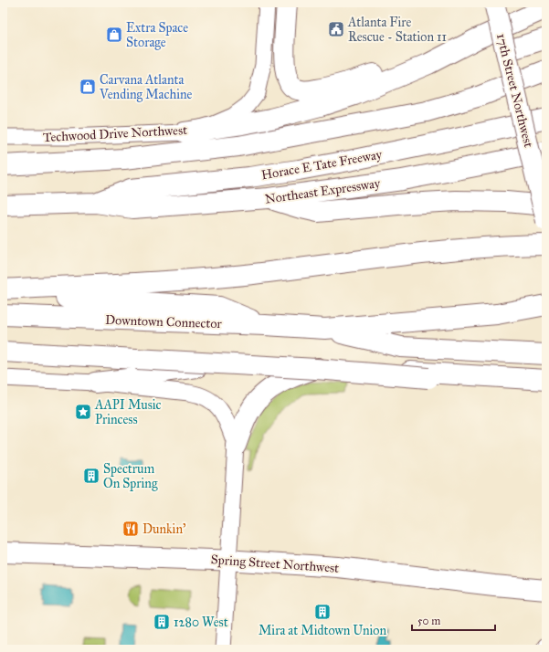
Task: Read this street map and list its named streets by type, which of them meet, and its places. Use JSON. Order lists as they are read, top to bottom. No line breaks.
{"streets":{"main road":["17th Street Northwest","Horace E Tate Freeway","Northeast Expressway","Downtown Connector","Spring Street Northwest"],"street":["Techwood Drive Northwest"]},"crossings":[["Horace E Tate Freeway","Northeast Expressway"]],"places":{"public building":["Atlanta Fire Rescue - Station 11"],"shop":["Extra Space Storage","Carvana Atlanta Vending Machine"],"place":["AAPI Music Princess"],"building":["Spectrum On Spring","Mira at Midtown Union","1280 West"],"restaurant":["Dunkin'"]},"scale_bar":"50 m"}
